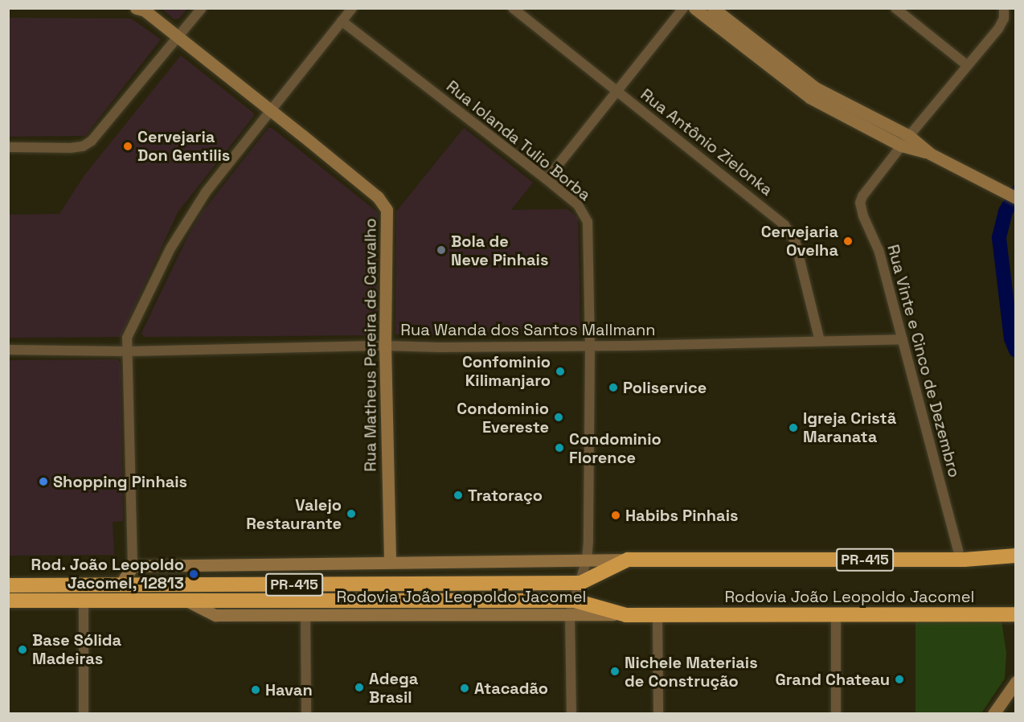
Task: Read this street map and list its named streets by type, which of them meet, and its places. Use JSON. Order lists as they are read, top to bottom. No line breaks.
{"streets":{"highway":["PR-415","Rodovia João Leopoldo Jacomel"],"street":["Rua Iolanda Tulio Borba","Rua Antônio Zielonka","Rua Wanda dos Santos Mallmann","Rua Matheus Pereira de Carvalho","Rua Vinte e Cinco de Dezembro"]},"crossings":[["Rua Iolanda Tulio Borba","Rua Wanda dos Santos Mallmann"],["Rua Iolanda Tulio Borba","Rodovia João Leopoldo Jacomel"],["Rua Antônio Zielonka","Rua Wanda dos Santos Mallmann"],["Rua Wanda dos Santos Mallmann","Rua Matheus Pereira de Carvalho"],["Rua Wanda dos Santos Mallmann","Rua Vinte e Cinco de Dezembro"],["Rua Matheus Pereira de Carvalho","Rodovia João Leopoldo Jacomel"],["Rua Vinte e Cinco de Dezembro","Rodovia João Leopoldo Jacomel"]],"places":["Cervejaria Don Gentilis","Cervejaria Ovelha","Bola de Neve Pinhais","Confominio Kilimanjaro","Poliservice","Condominio Evereste","Igreja Cristã Maranata","Condominio Florence","Shopping Pinhais","Tratoraço","Valejo Restaurante","Habibs Pinhais","Rod. João Leopoldo Jacomel, 12813","Base Sólida Madeiras","Nichele Materiais de Construção","Grand Chateau","Adega Brasil","Atacadão","Havan"]}
